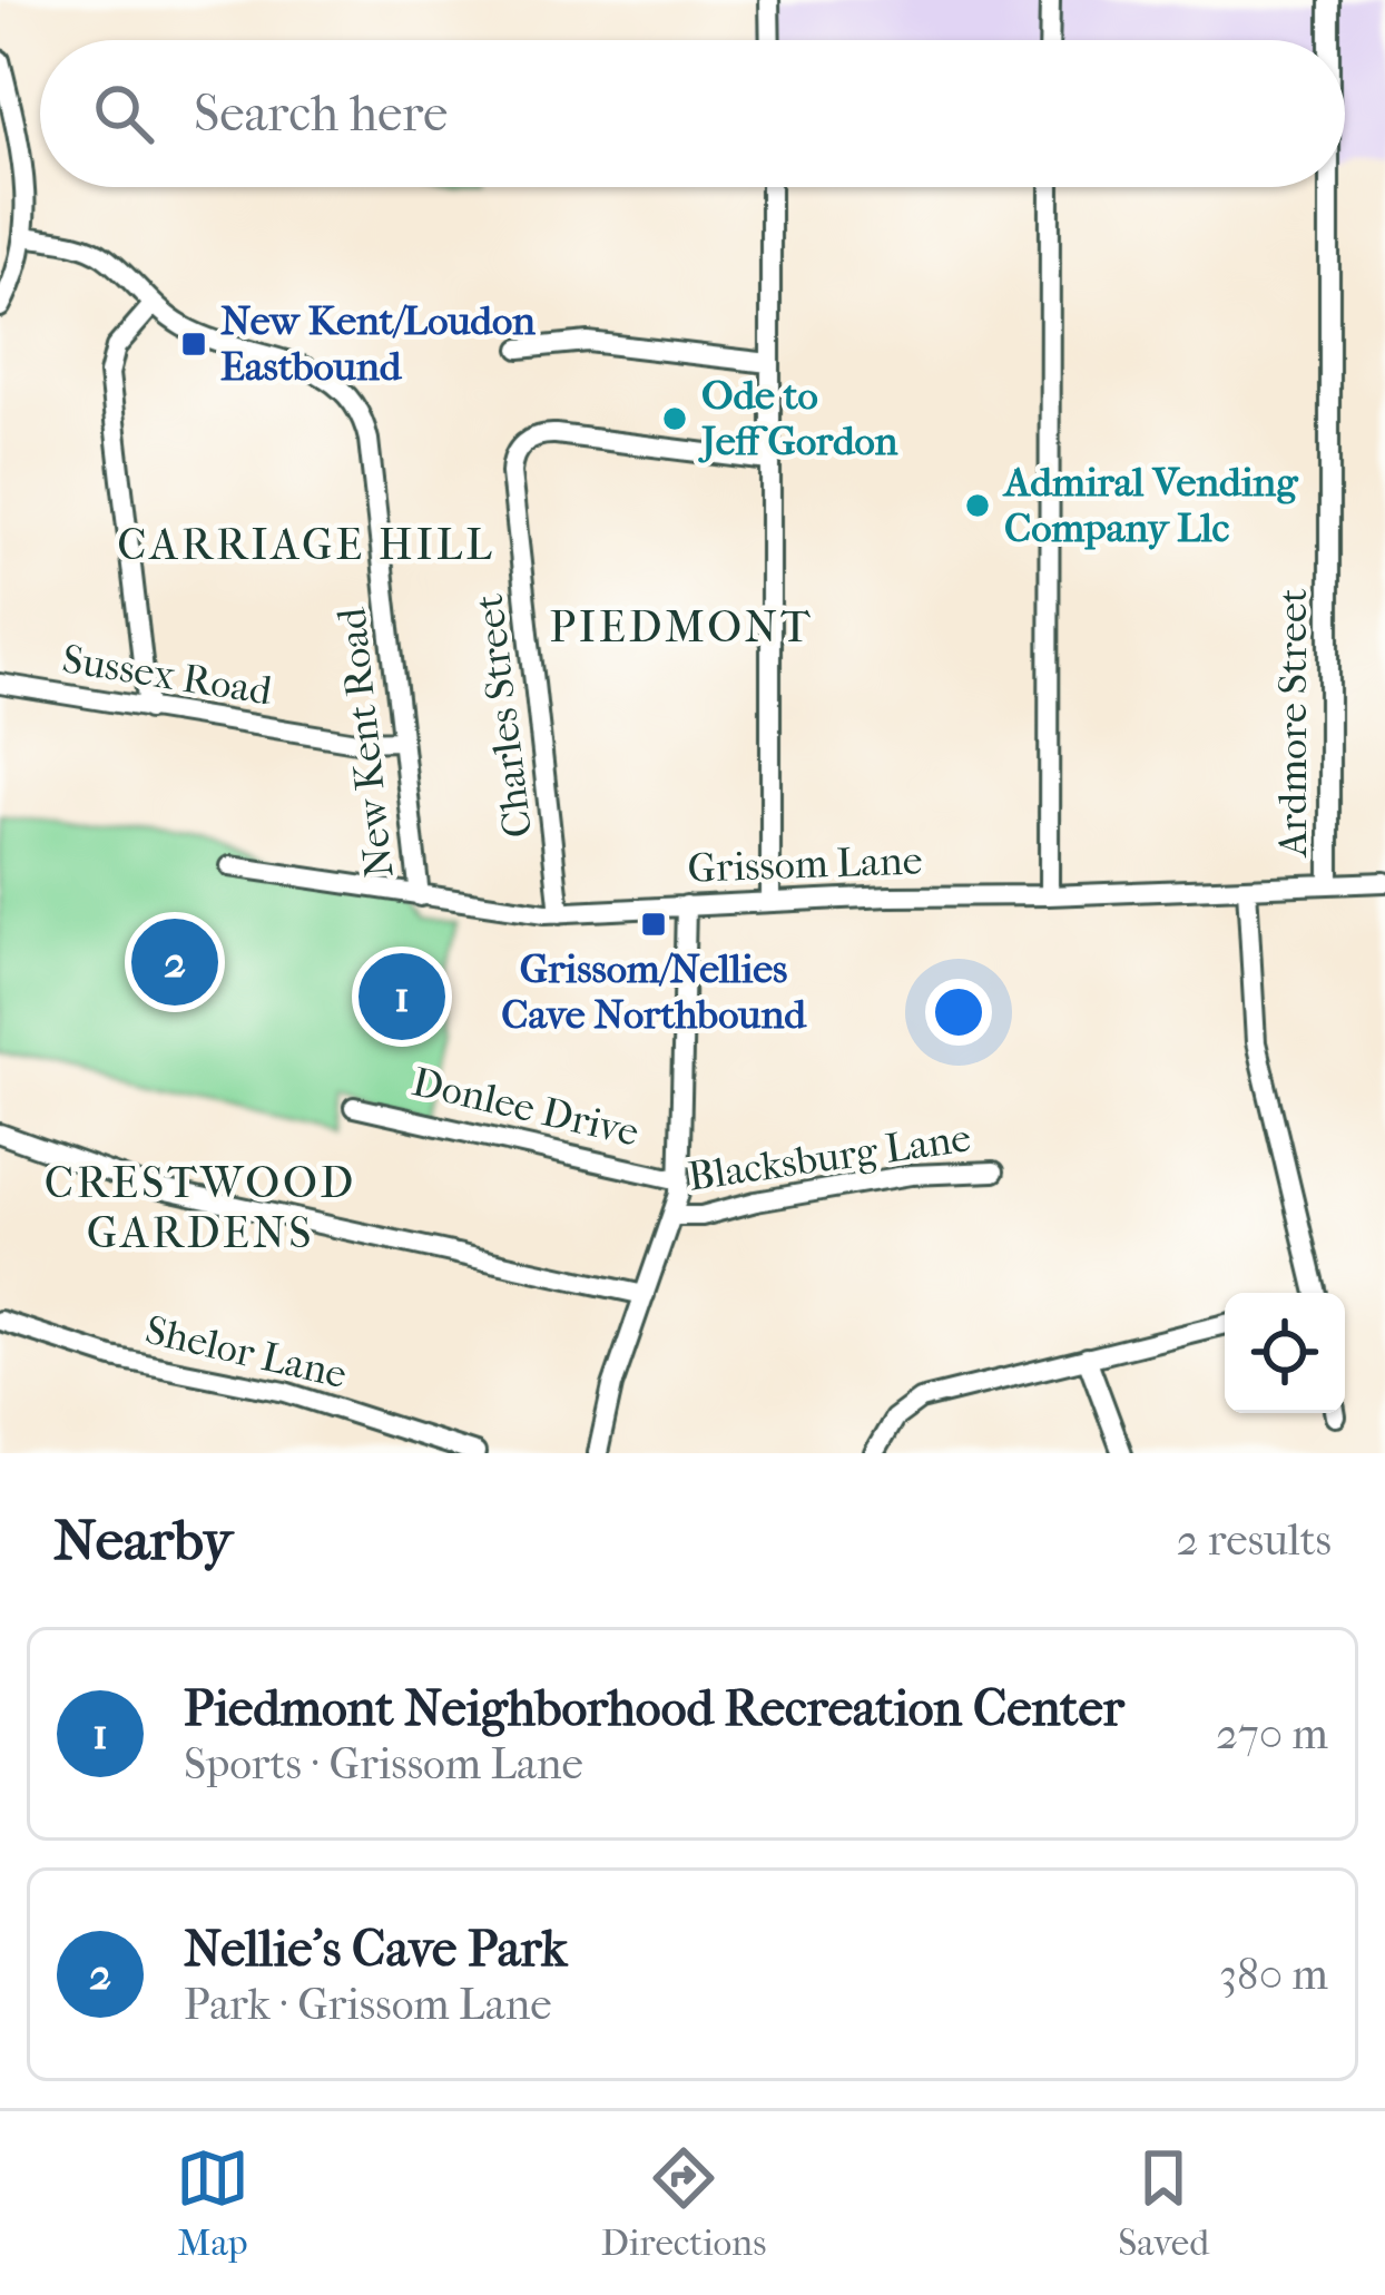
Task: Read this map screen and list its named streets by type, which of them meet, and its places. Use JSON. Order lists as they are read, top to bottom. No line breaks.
{"streets":{"street":["Sussex Road","Charles Street","Ardmore Street","New Kent Road","Grissom Lane","Donlee Drive","Blacksburg Lane","Shelor Lane"]},"crossings":[["Sussex Road","New Kent Road"],["Charles Street","Grissom Lane"],["Ardmore Street","Grissom Lane"],["New Kent Road","Grissom Lane"]],"districts":["CARRIAGE HILL","PIEDMONT","CRESTWOOD GARDENS"],"places":{"transit":["New Kent/Loudon Eastbound","Grissom/Nellies Cave Northbound"],"other":["Ode to Jeff Gordon","Admiral Vending Company Llc"]},"page":{"search":"Search here","pins":["2","1"],"heading":["Nearby","2 results"],"list":[{"mark":"1","name":"Piedmont Neighborhood Recreation Center","note":"Sports · Grissom Lane","value":"270 m"},{"mark":"2","name":"Nellie's Cave Park","note":"Park · Grissom Lane","value":"380 m"}],"nav":["Map","Directions","Saved"]}}
